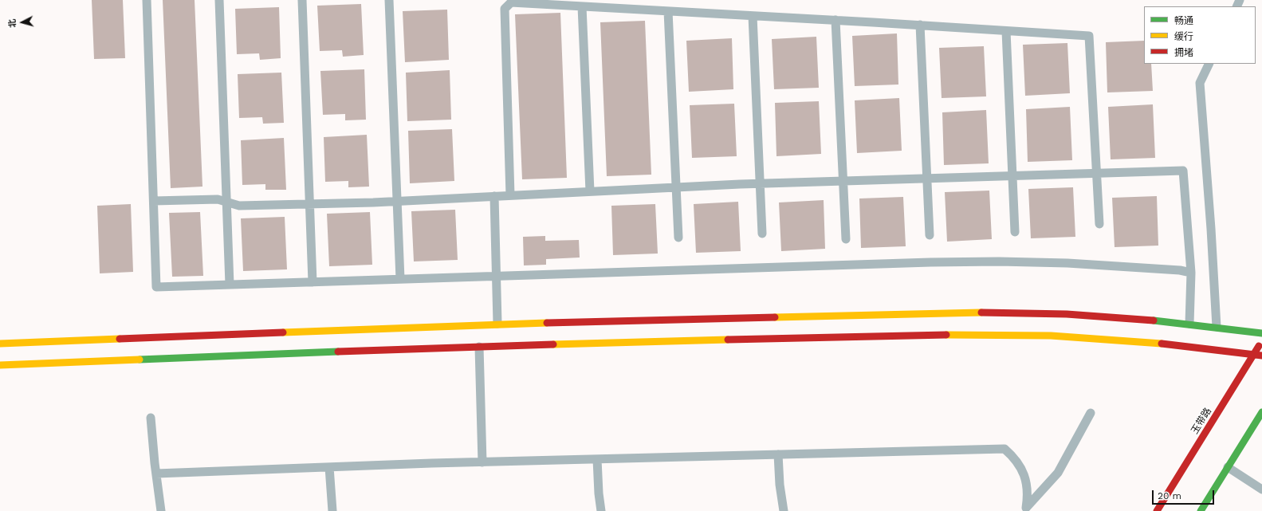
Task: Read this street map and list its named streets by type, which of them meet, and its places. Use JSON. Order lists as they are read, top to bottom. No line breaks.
{"streets":{"street":["玉带路"]},"legend":["畅通","缓行","拥堵"],"scale_bar":"20 m","north":"left"}
